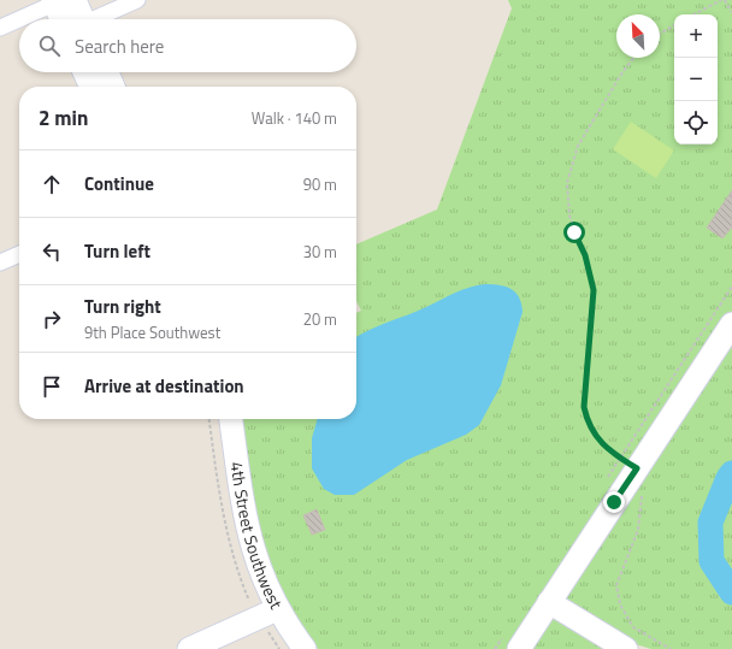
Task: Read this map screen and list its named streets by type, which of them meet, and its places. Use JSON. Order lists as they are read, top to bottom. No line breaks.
{"streets":{"street":["4th Street Southwest"]},"north":"top left","page":{"map_buttons":["+","−"],"search":"Search here","heading":["2 min","Walk · 140 m"],"list":[["Continue","90 m"],["Turn left","30 m"],["Turn right","9th Place Southwest","20 m"],"Arrive at destination"]}}
